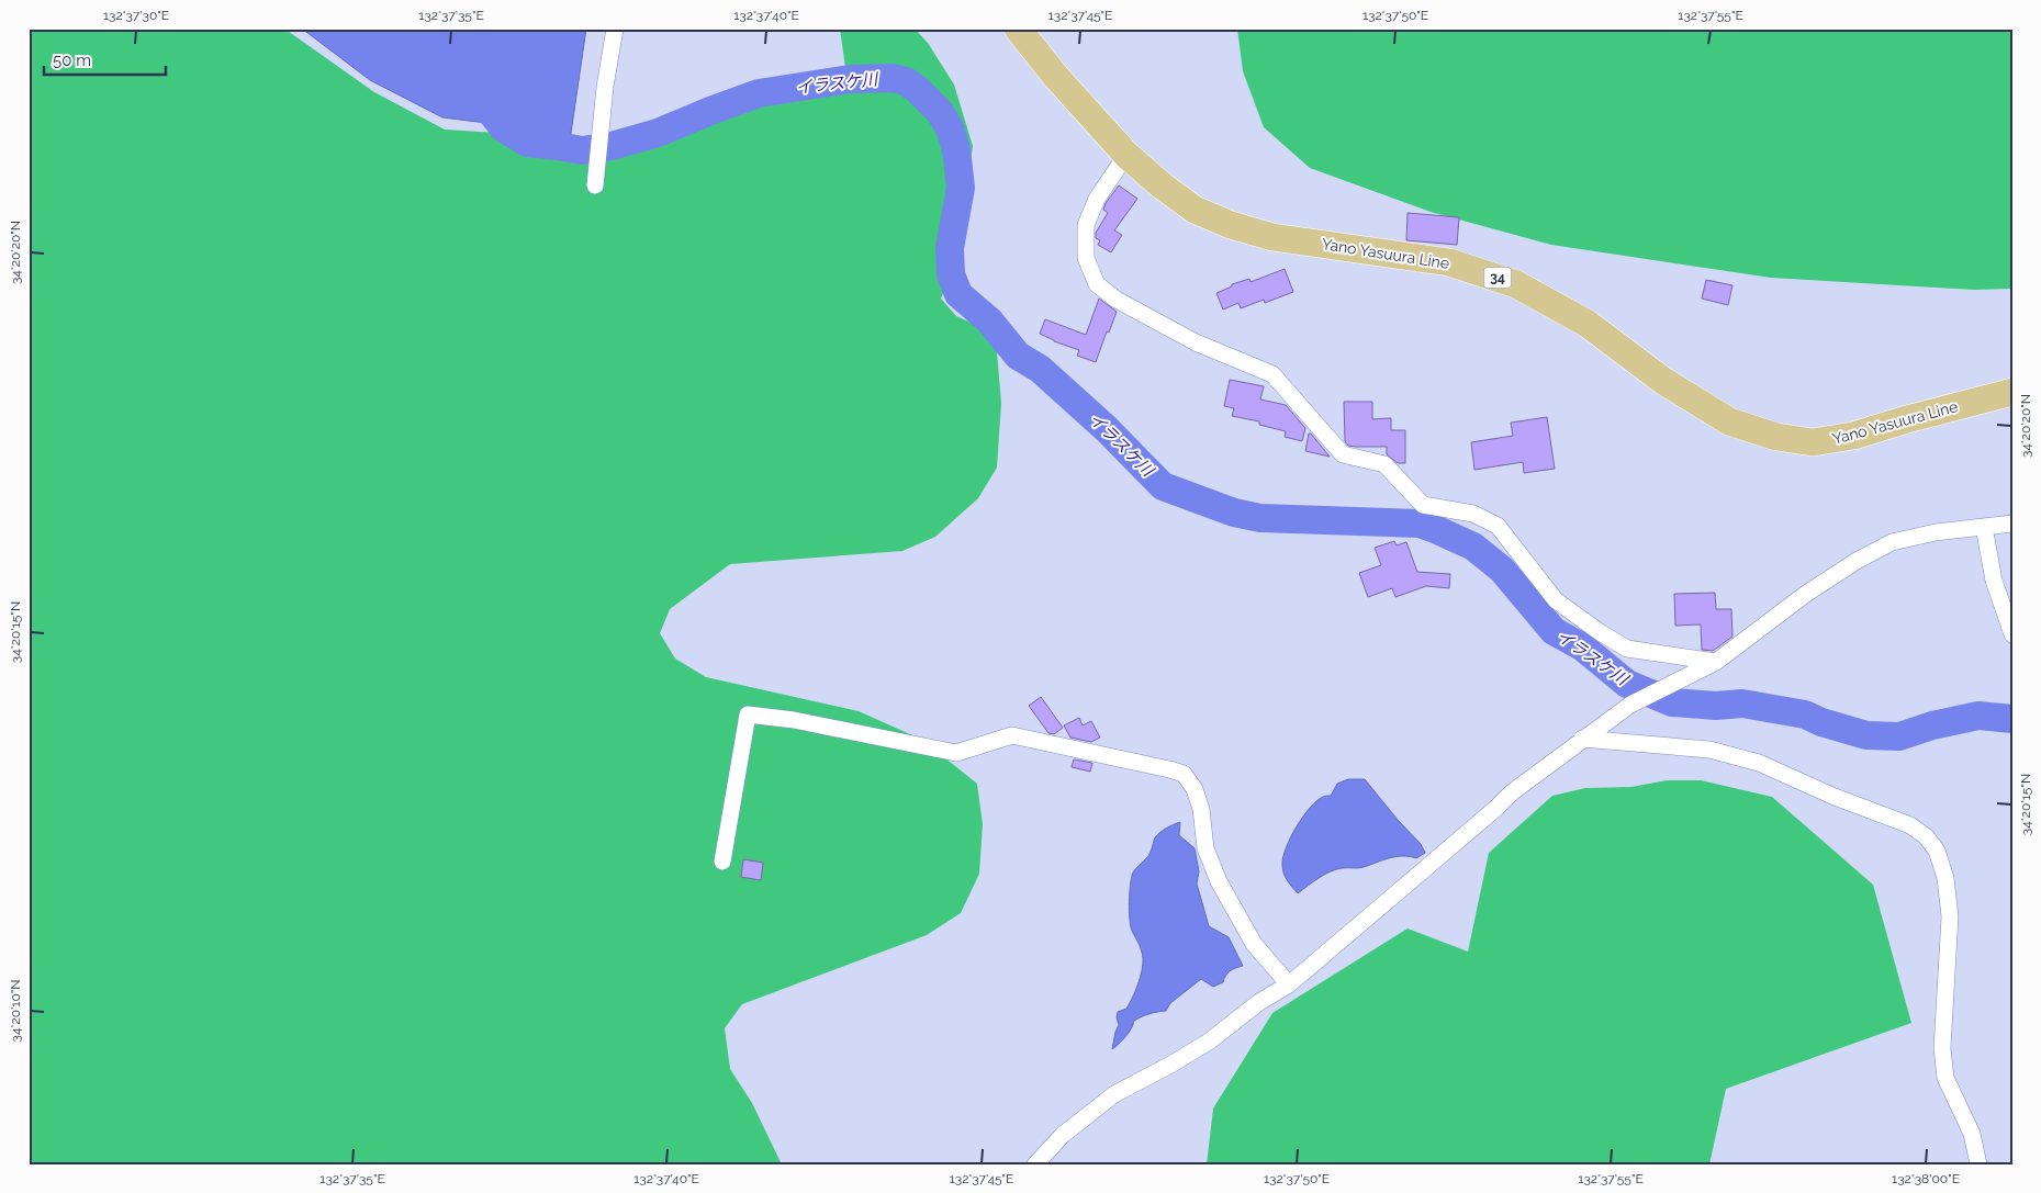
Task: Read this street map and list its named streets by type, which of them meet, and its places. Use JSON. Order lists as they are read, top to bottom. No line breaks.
{"streets":{"main road":["Yano Yasuura Line","34"]},"water":["イラスケ川"],"scale_bar":"50 m","coordinates":["132°37'30\"E","132°37'35\"E","132°37'40\"E","132°37'45\"E","132°37'50\"E","132°37'55\"E","34°20'20\"N","34°20'15\"N","34°20'10\"N","132°38'00\"E"]}
